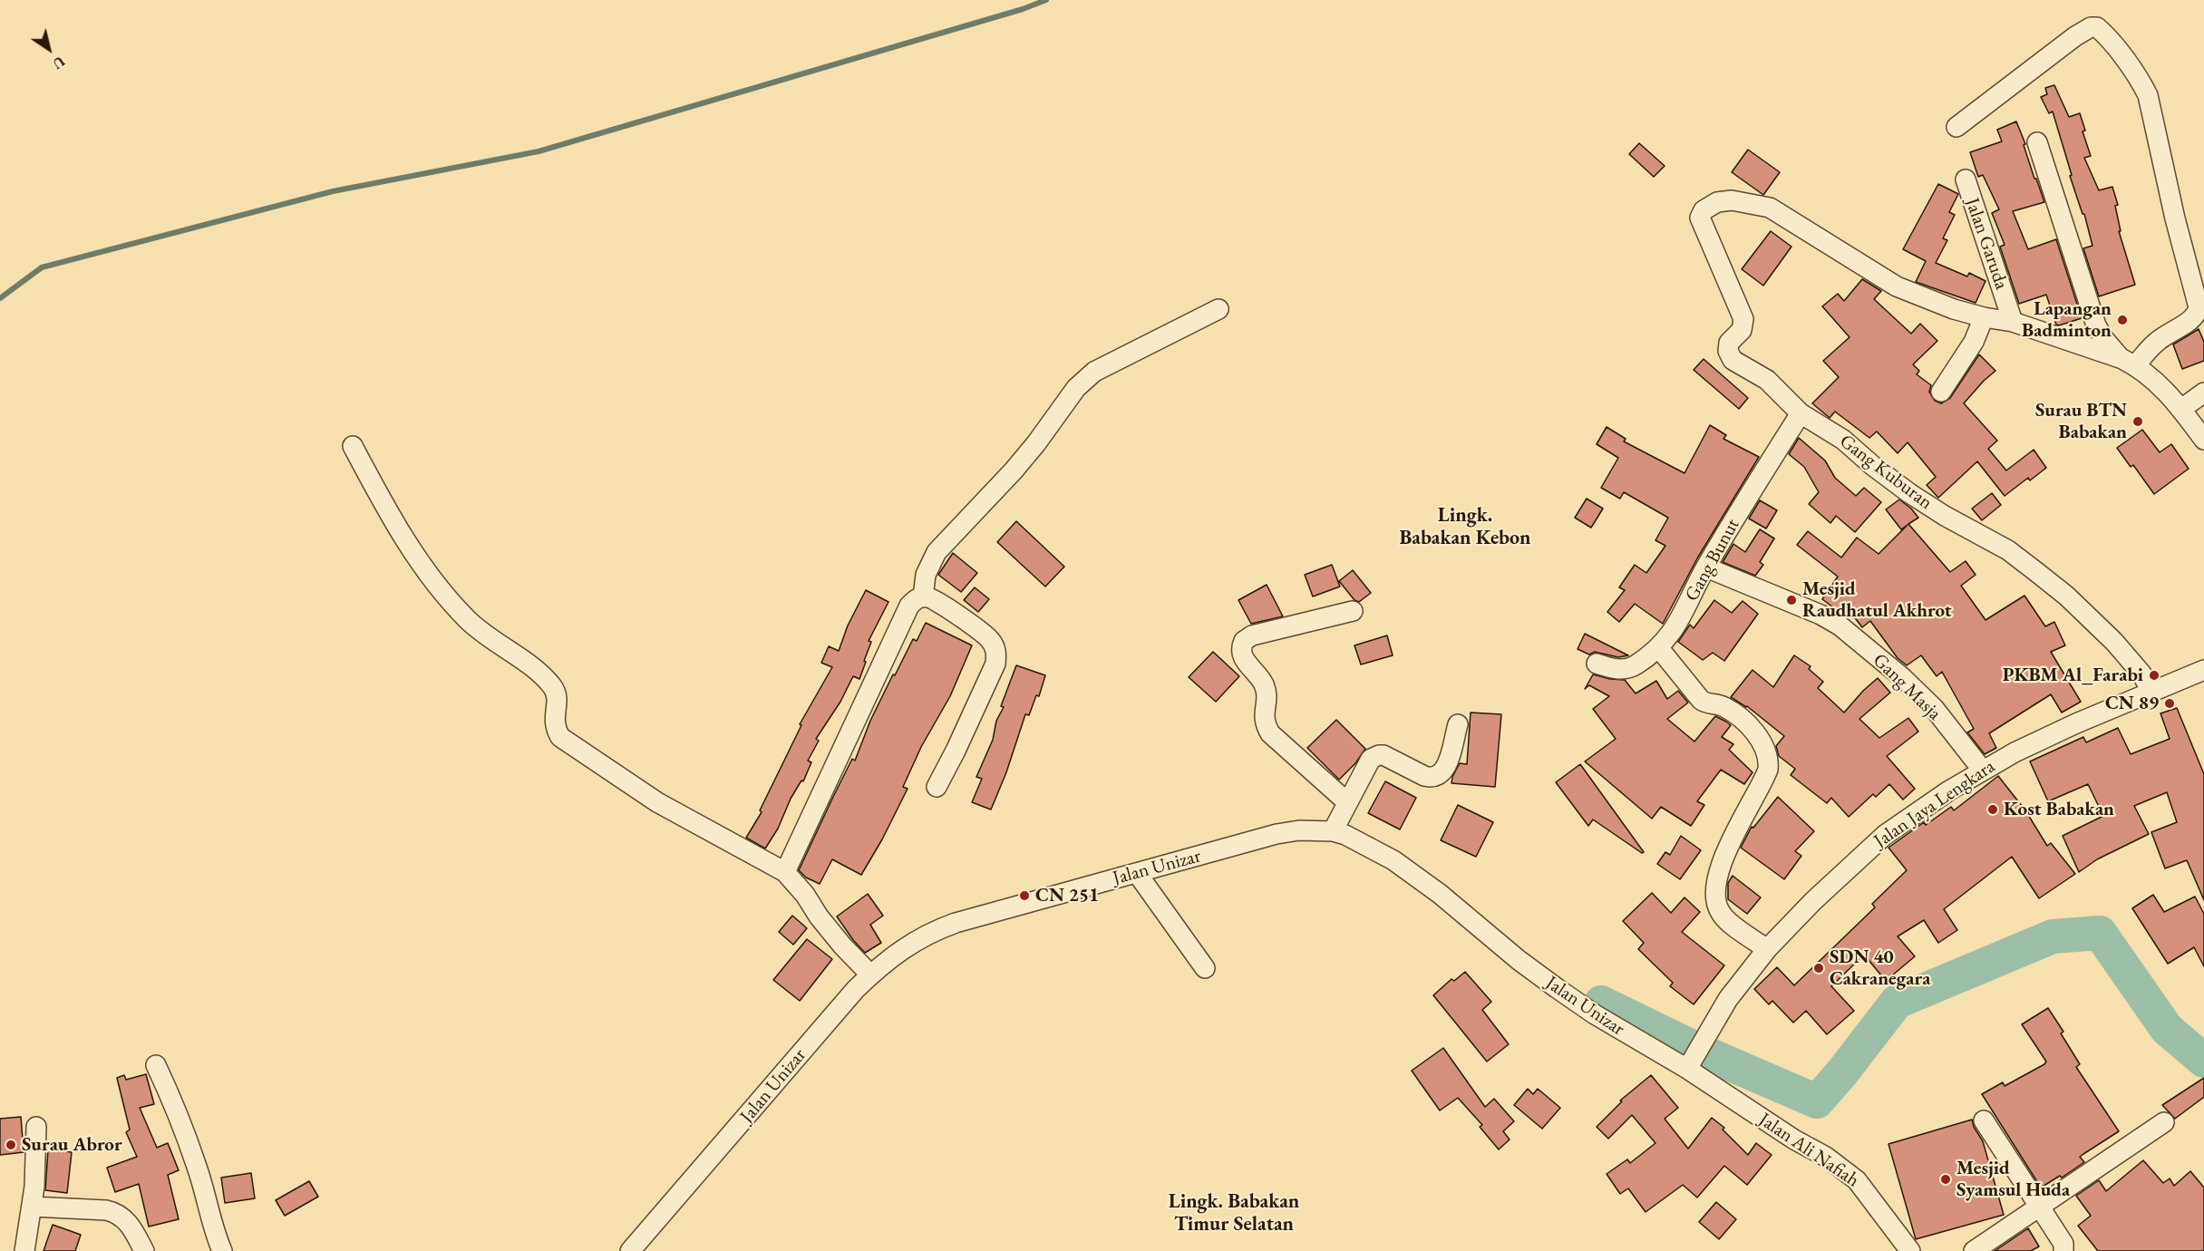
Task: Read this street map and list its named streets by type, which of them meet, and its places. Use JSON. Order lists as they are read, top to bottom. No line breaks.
{"streets":{"street":["Jalan Garuda","Gang Kuburan","Gang Bunut","Gang Masja","Jalan Jaya Lengkara","Jalan Unizar","Jalan Ali Nafiah"]},"crossings":[["Gang Kuburan","Gang Bunut"],["Gang Kuburan","Jalan Jaya Lengkara"],["Gang Bunut","Gang Masja"],["Gang Masja","Jalan Jaya Lengkara"],["Jalan Jaya Lengkara","Jalan Unizar"],["Jalan Jaya Lengkara","Jalan Ali Nafiah"],["Jalan Unizar","Jalan Ali Nafiah"]],"districts":["Lingk. Babakan Kebon","Lingk. Babakan Timur Selatan"],"places":["Lapangan Badminton","Surau BTN Babakan","Mesjid Raudhatul Akhrot","PKBM Al_Farabi","CN 89","Kost Babakan","CN 251","SDN 40 Cakranegara","Surau Abror","Mesjid Syamsul Huda"],"north":"bottom right"}
